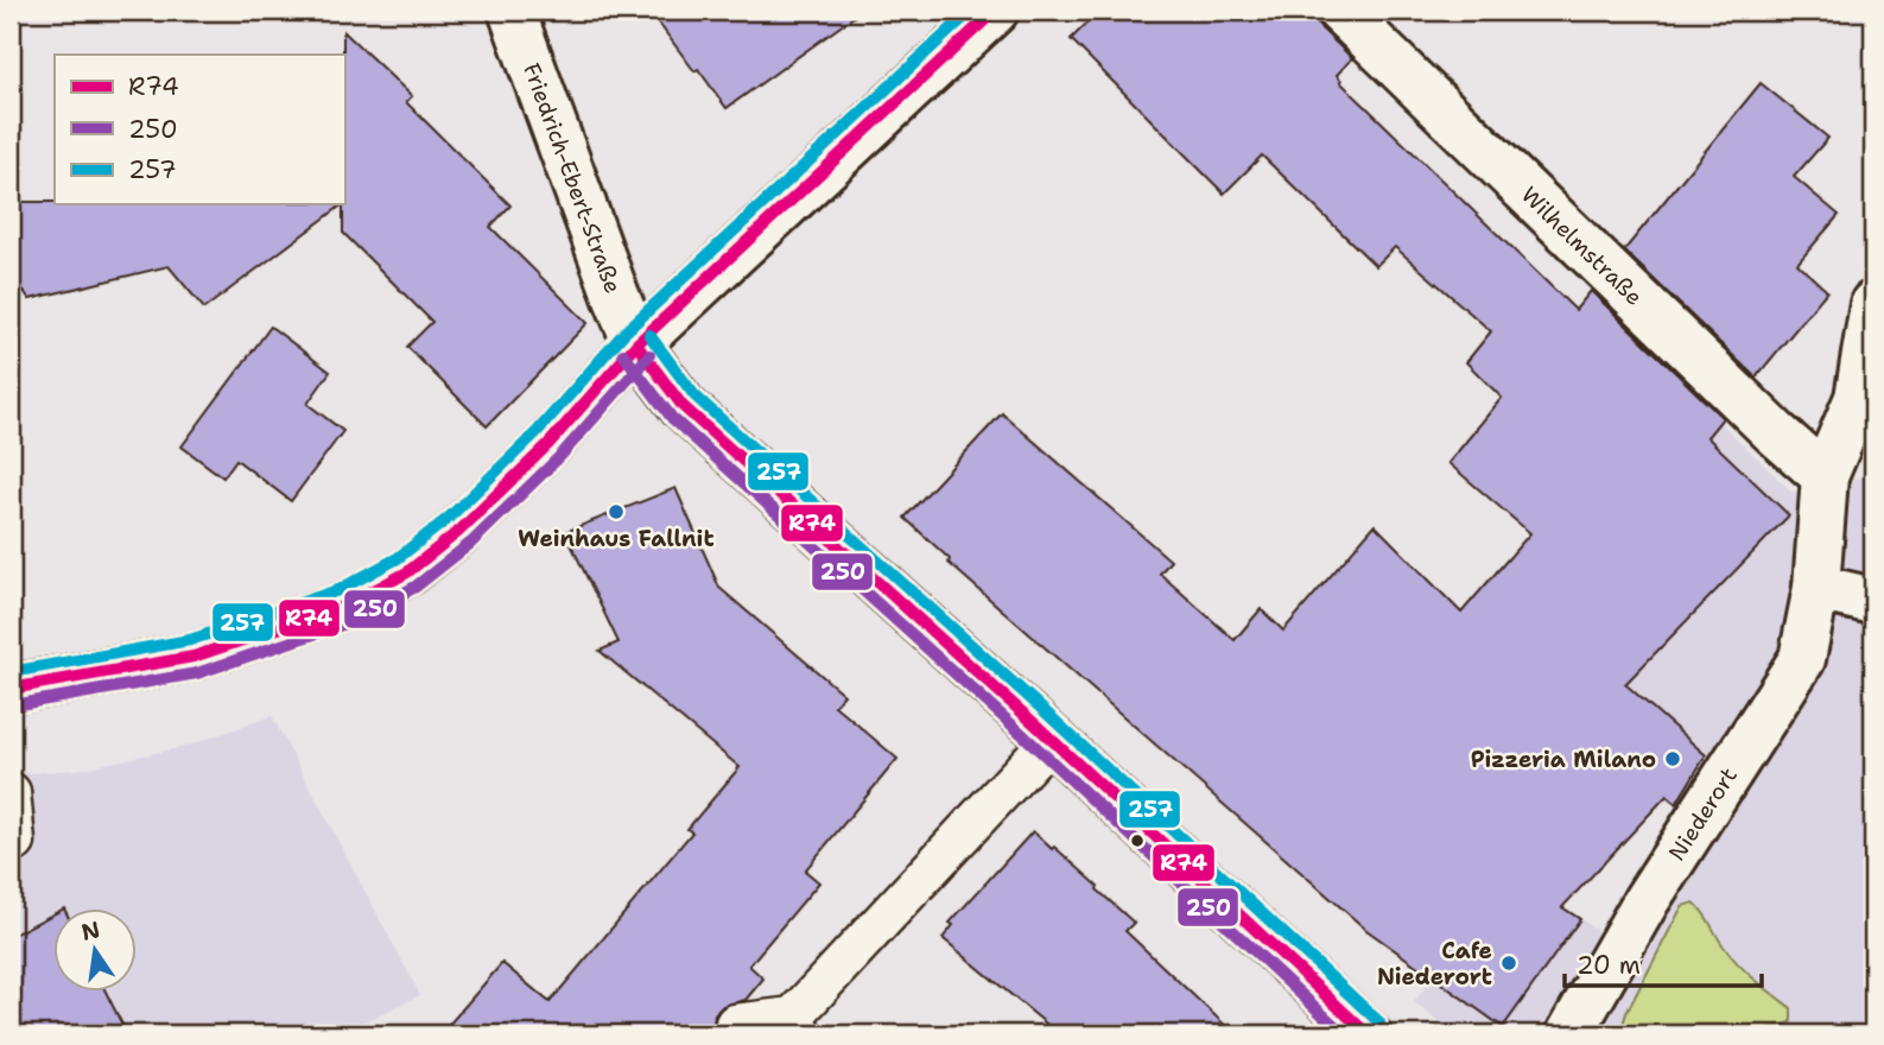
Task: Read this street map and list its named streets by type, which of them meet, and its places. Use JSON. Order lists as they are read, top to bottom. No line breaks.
{"streets":{"street":["Friedrich-Ebert-Straße","Wilhelmstraße","Niederort"]},"crossings":[["Wilhelmstraße","Niederort"]],"places":["Weinhaus Fallnit","Pizzeria Milano","Cafe Niederort"],"lines":["transit line R74","transit line 257","transit line 250"],"legend":["R74","250","257"],"scale_bar":"20 m","north":"top"}
